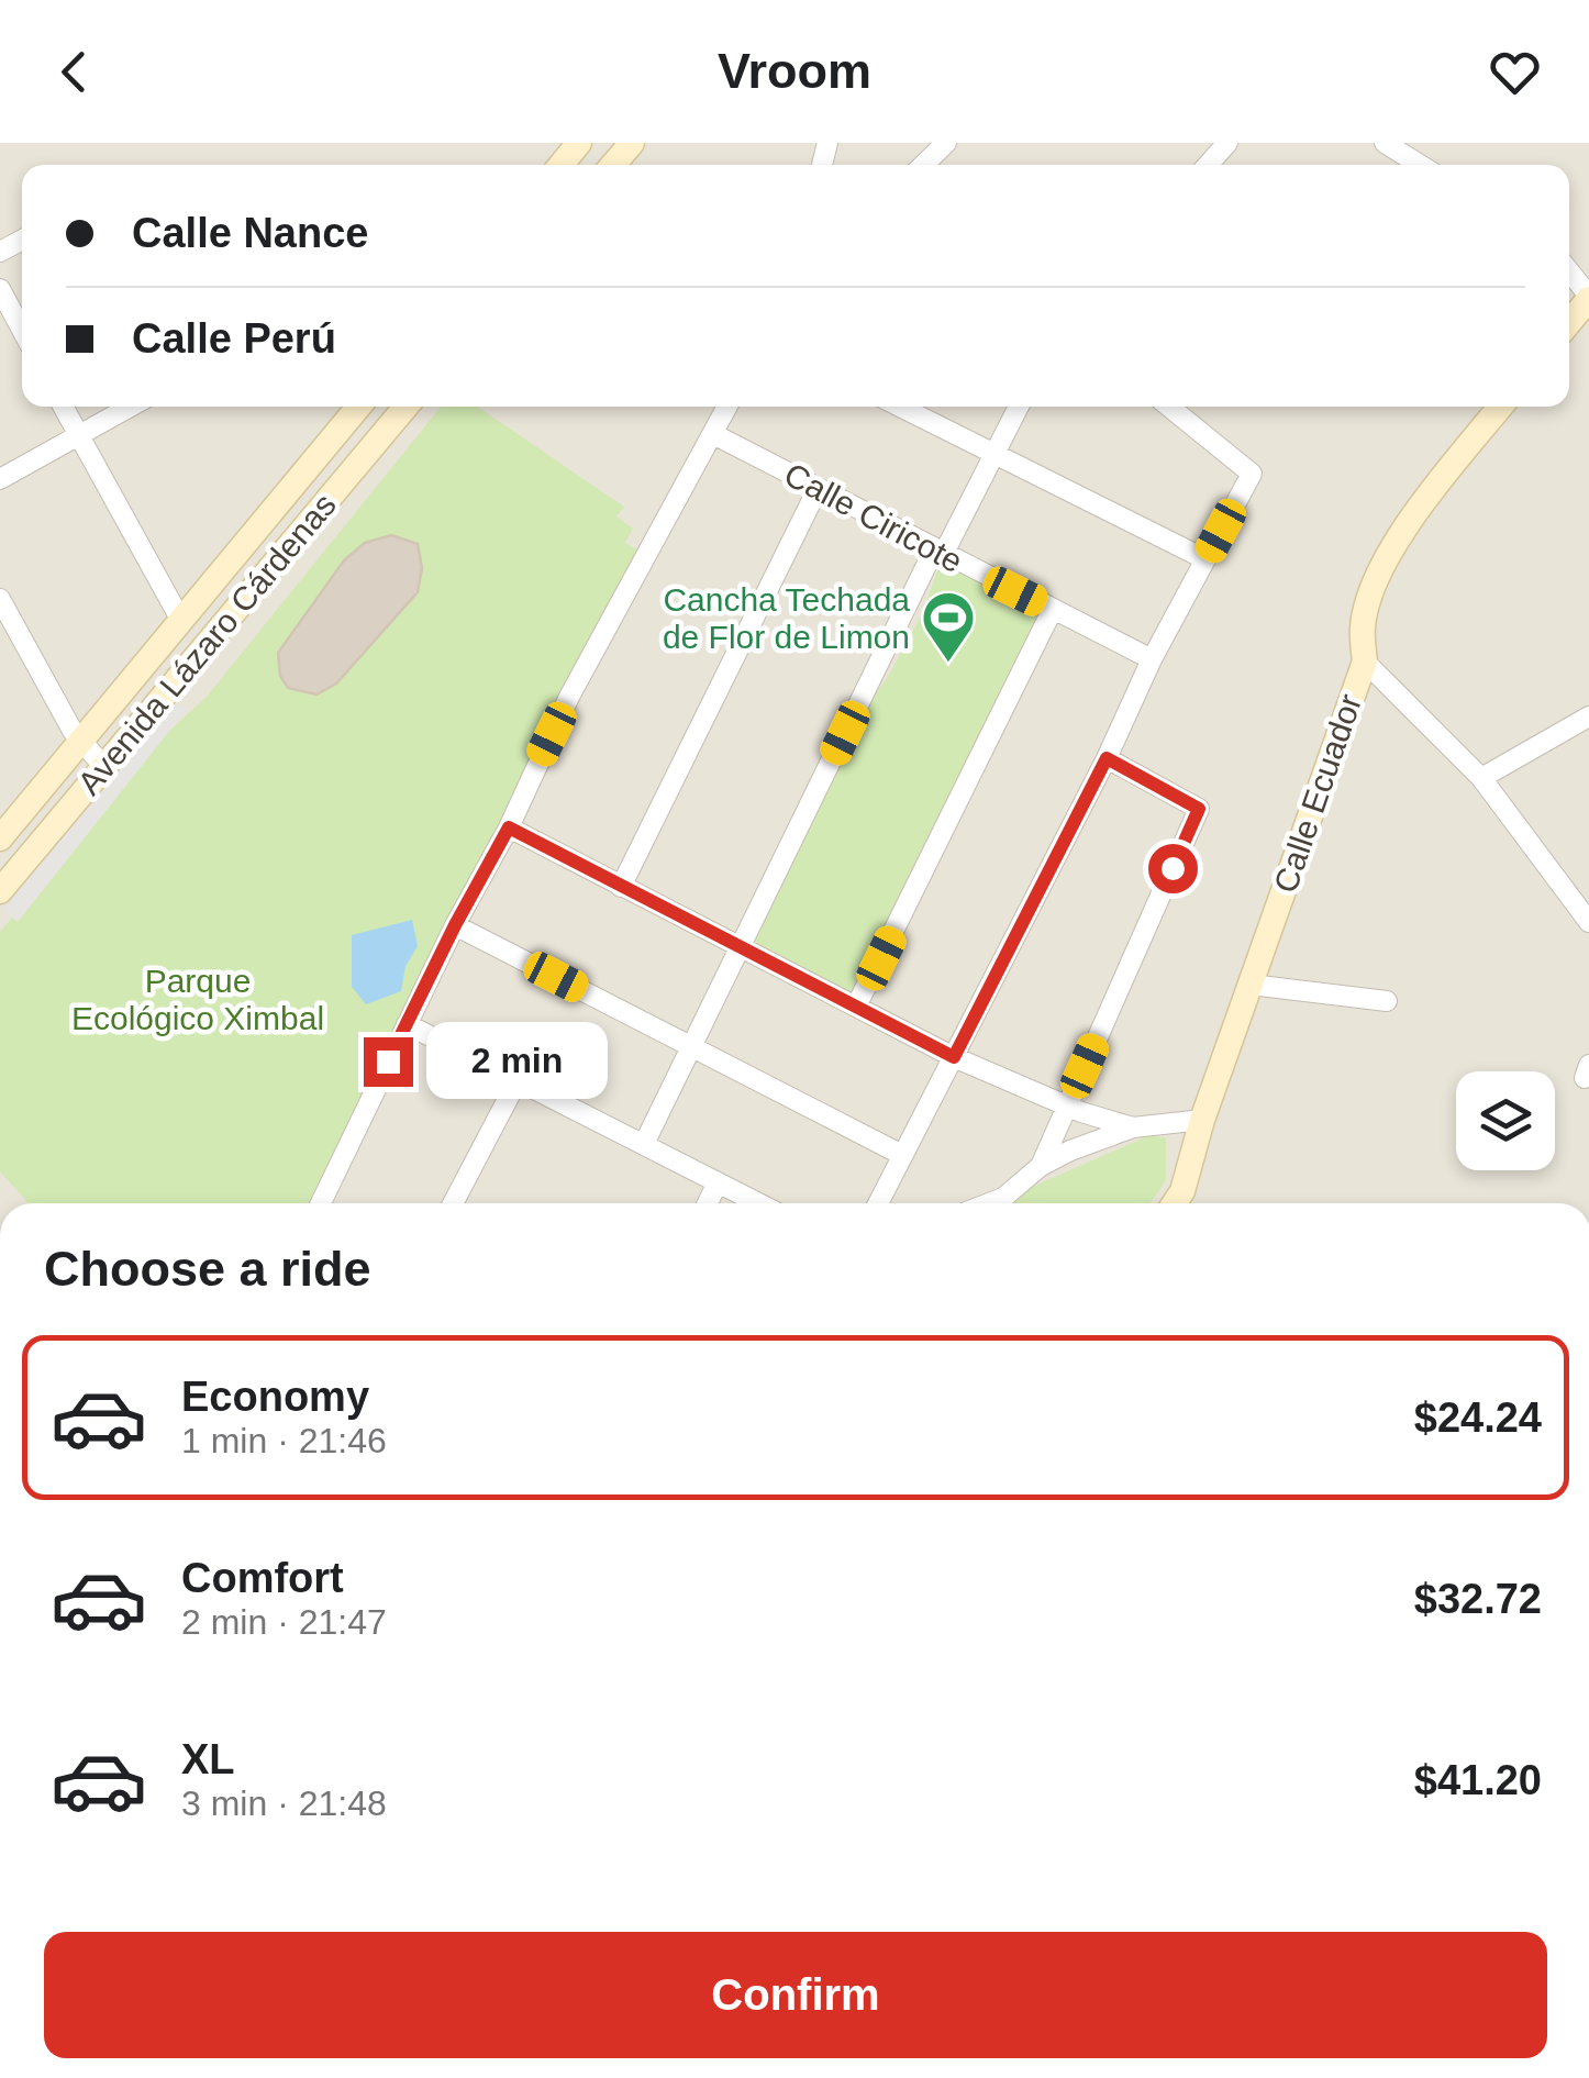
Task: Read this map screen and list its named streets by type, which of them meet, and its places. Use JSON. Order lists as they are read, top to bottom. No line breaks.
{"streets":{"main road":["Avenida Lázaro Cárdenas","Calle Ecuador"],"street":["Calle Ciricote"]},"parks":["Parque Ecológico Ximbal"],"places":{"sports":["Cancha Techada de Flor de Limon"]},"page":{"header":"Vroom","banner":["Calle Nance","Calle Perú"],"bubble":"2 min","heading":"Choose a ride","list":[{"name":"Economy","note":"1 min · 21:46","value":"$24.24"},{"name":"Comfort","note":"2 min · 21:47","value":"$32.72"},{"name":"XL","note":"3 min · 21:48","value":"$41.20"}],"buttons":"Confirm"}}
